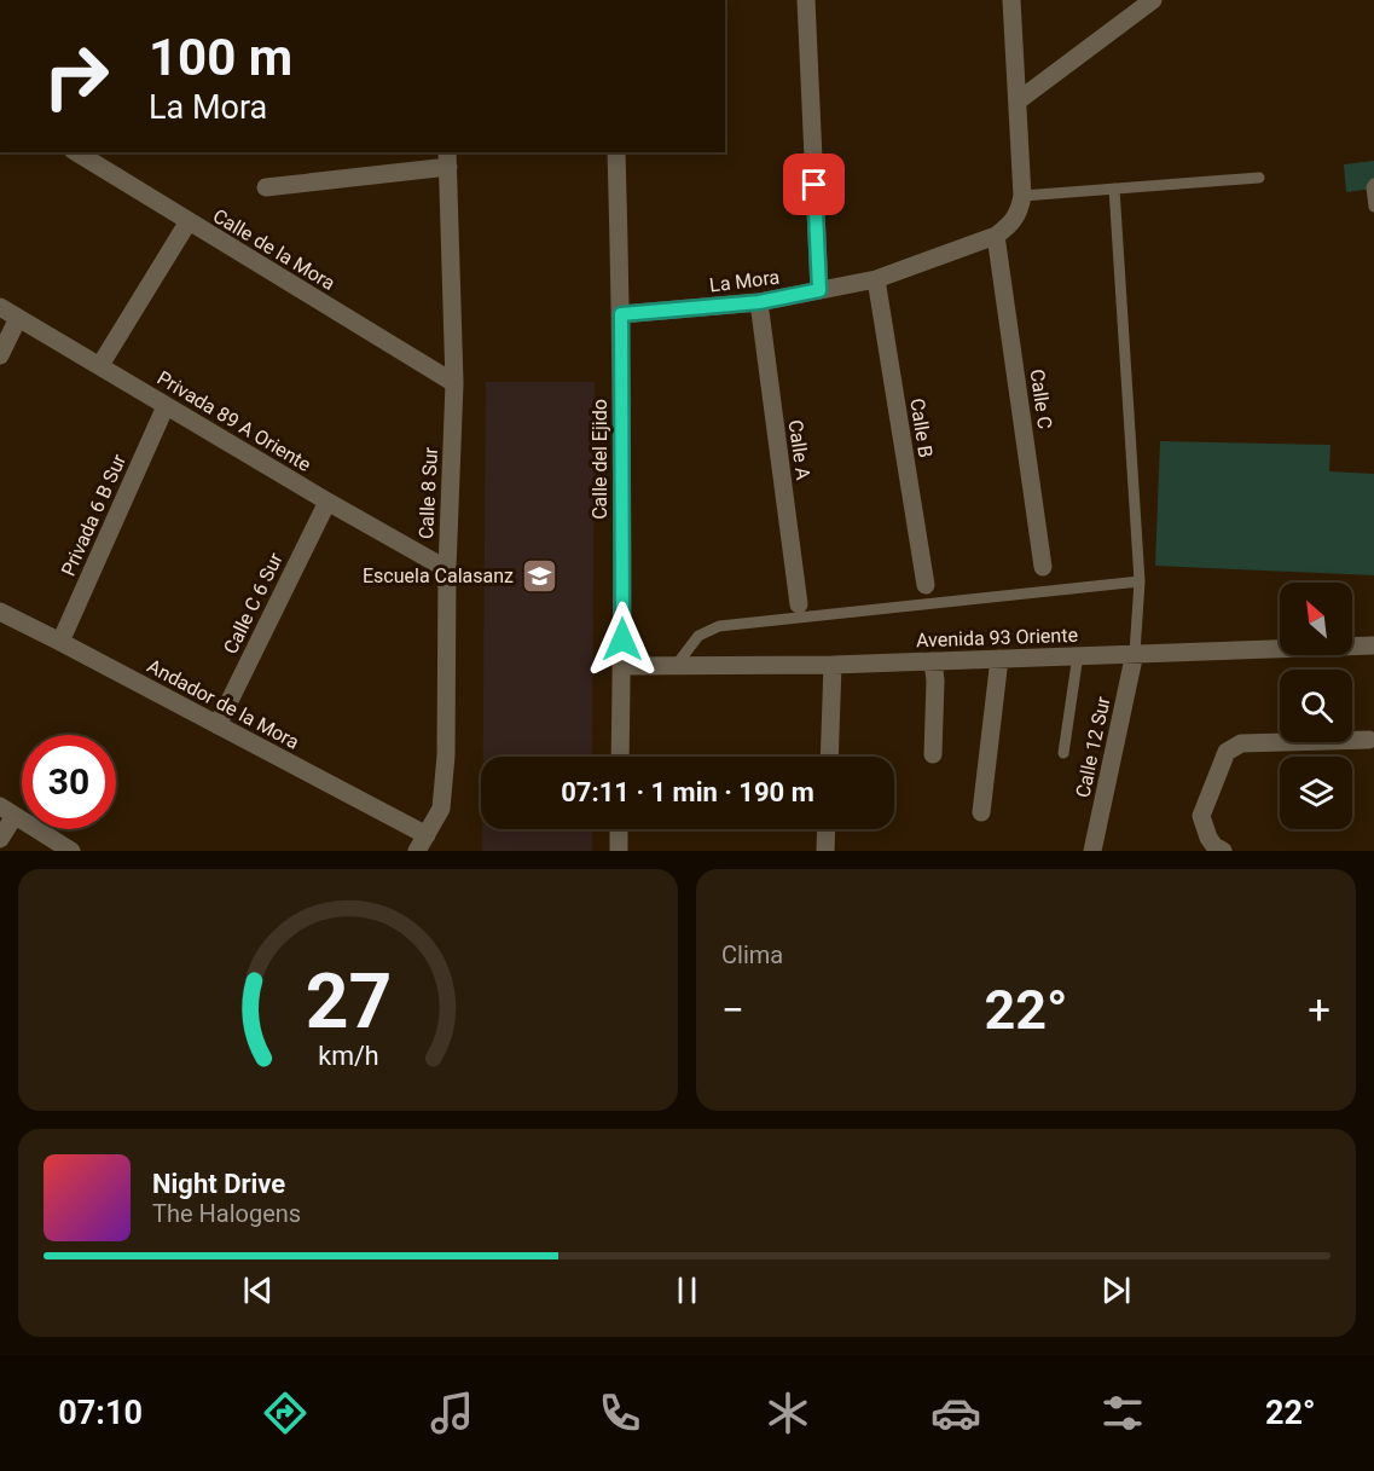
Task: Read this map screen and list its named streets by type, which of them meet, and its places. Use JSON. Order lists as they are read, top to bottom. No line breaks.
{"streets":{"street":["Calle de la Mora","La Mora","Calle C","Privada 89 A Oriente","Calle B","Calle A","Calle del Ejido","Calle 8 Sur","Privada 6 B Sur","Calle C 6 Sur","Avenida 93 Oriente","Andador de la Mora","Calle 12 Sur"]},"crossings":[["Calle de la Mora","Calle 8 Sur"],["La Mora","Calle C"],["La Mora","Calle B"],["La Mora","Calle A"],["La Mora","Calle del Ejido"],["Privada 89 A Oriente","Calle 8 Sur"],["Privada 89 A Oriente","Privada 6 B Sur"],["Privada 89 A Oriente","Calle C 6 Sur"],["Calle del Ejido","Avenida 93 Oriente"],["Calle 8 Sur","Andador de la Mora"],["Privada 6 B Sur","Andador de la Mora"],["Calle C 6 Sur","Andador de la Mora"],["Avenida 93 Oriente","Calle 12 Sur"]],"places":{"school or university":["Escuela Calasanz"]},"north":"top left","page":{"turn":["100 m","La Mora"],"limit":"30","trip":"07:11 · 1 min · 190 m","tile":"Clima","heat":["−","22°","+"],"song":["Night Drive","The Halogens"],"tabs":["07:10","22°"],"gauge":["27","km/h"]}}
